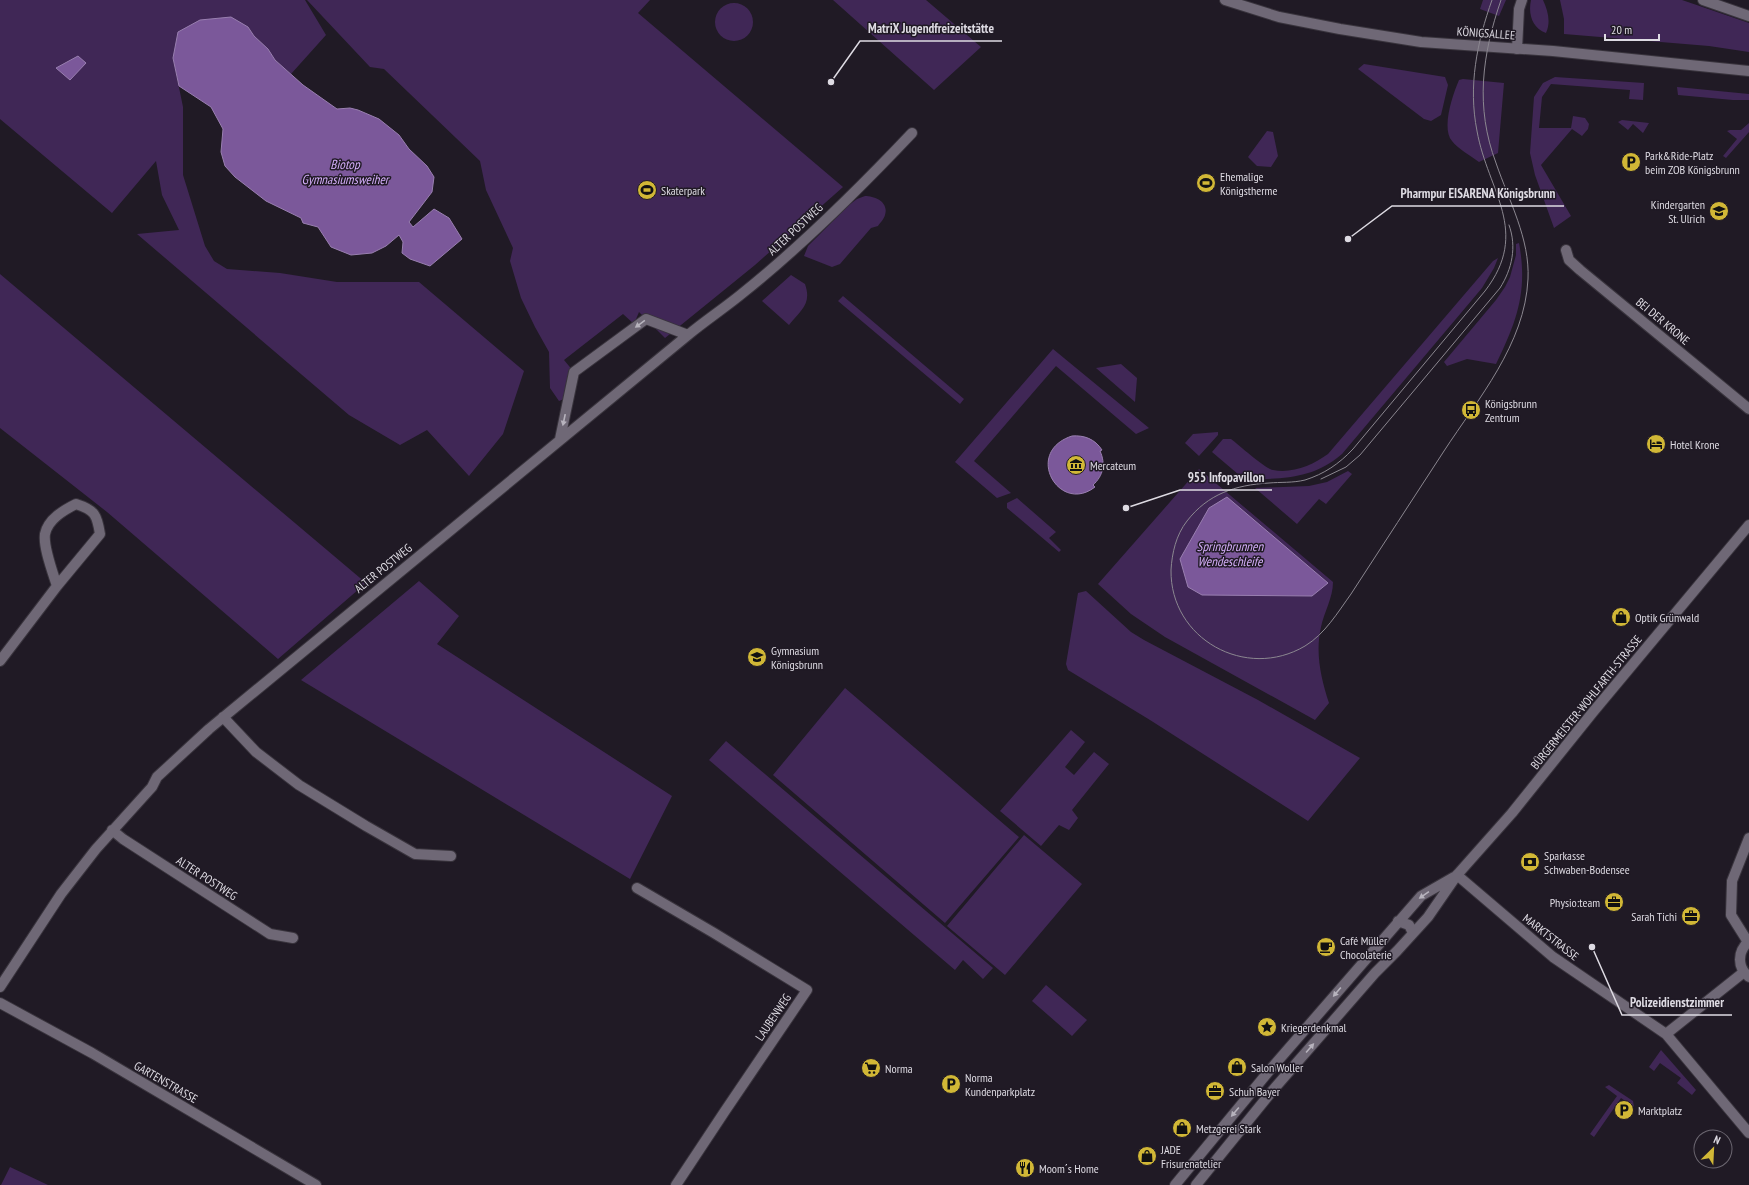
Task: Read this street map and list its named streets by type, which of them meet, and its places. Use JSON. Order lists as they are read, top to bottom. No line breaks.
{"streets":{"street":["KÖNIGSALLEE","ALTER POSTWEG","BEI DER KRONE","BÜRGERMEISTER-WOHLFARTH-STRASSE","MARKTSTRASSE","LAUBENWEG","GARTENSTRASSE"]},"crossings":[["BÜRGERMEISTER-WOHLFARTH-STRASSE","MARKTSTRASSE"]],"water":["Biotop Gymnasiumsweiher","Springbrunnen Wendeschleife"],"places":{"other":["MatriX Jugendfreizeitstätte","Pharmpur EISARENA Königsbrunn","955 Infopavillon","Polizeidienstzimmer"],"parking":["Park&Ride-Platz beim ZOB Königsbrunn","Norma Kundenparkplatz","Marktplatz"],"sports":["Ehemalige Königstherme","Skaterpark"],"school or university":["Kindergarten St. Ulrich","Gymnasium Königsbrunn"],"bus stop":["Königsbrunn Zentrum"],"hotel":["Hotel Krone"],"museum":["Mercateum"],"shop":["Optik Grünwald","Salon Woller","Metzgerei Stark","JADE Frisurenatelier"],"bank":["Sparkasse Schwaben-Bodensee"],"office":["Physio:team","Sarah Tichi","Schuh Bayer"],"cafe":["Café Müller Chocolaterie"],"place":["Kriegerdenkmal"],"supermarket":["Norma"],"restaurant":["Moom´s Home"]},"scale_bar":"20 m","north":"top right"}
